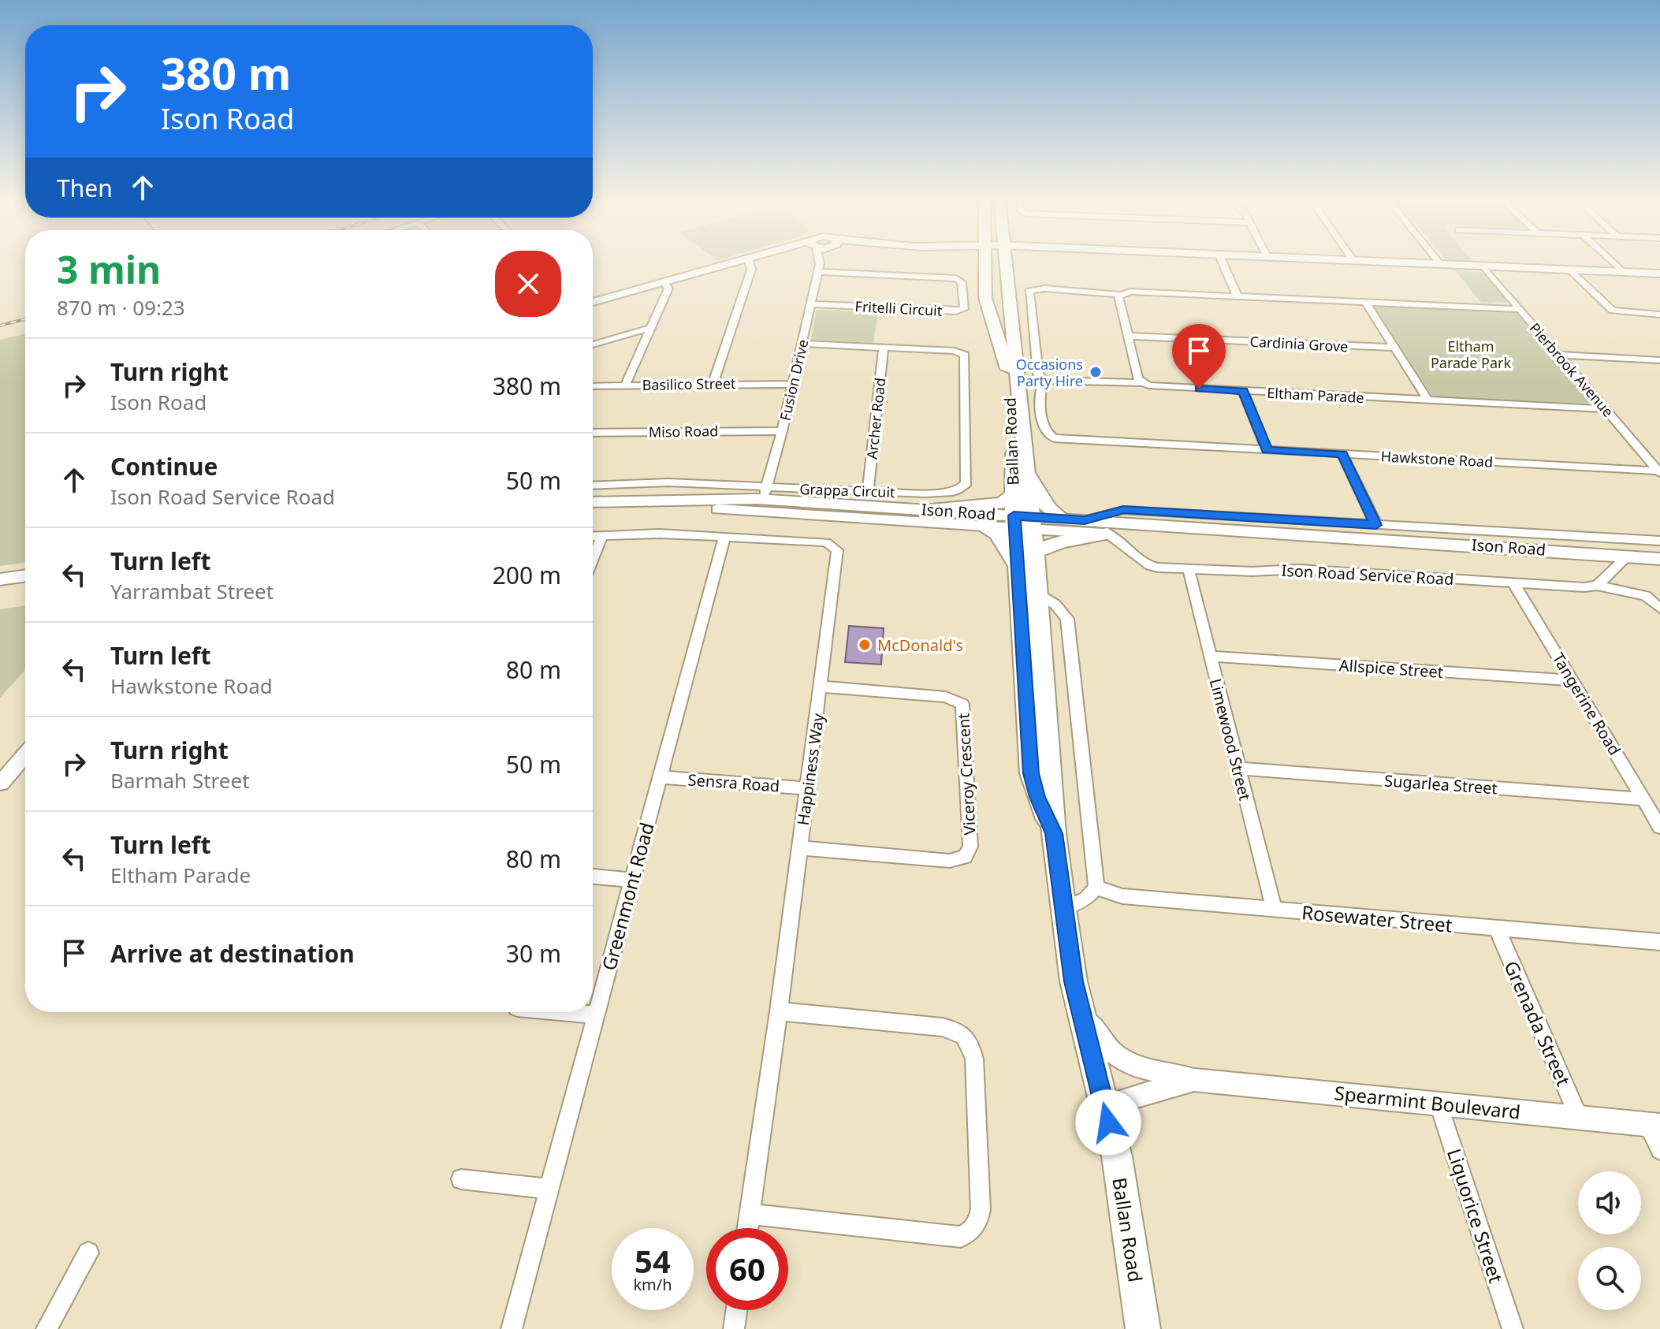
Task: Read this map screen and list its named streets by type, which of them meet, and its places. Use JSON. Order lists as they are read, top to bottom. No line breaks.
{"streets":{"main road":["Ballan Road","Ison Road"],"street":["Fritelli Circuit","Cardinia Grove","Pierbrook Avenue","Fusion Drive","Basilico Street","Eltham Parade","Archer Road","Miso Road","Hawkstone Road","Grappa Circuit","Ison Road Service Road","Allspice Street","Tangerine Road","Limewood Street","Happiness Way","Viceroy Crescent","Sensra Road","Sugarlea Street","Greenmont Road","Rosewater Street","Grenada Street","Spearmint Boulevard","Liquorice Street"]},"crossings":[["Fritelli Circuit","Fusion Drive"],["Pierbrook Avenue","Eltham Parade"],["Pierbrook Avenue","Hawkstone Road"],["Fusion Drive","Basilico Street"],["Fusion Drive","Miso Road"],["Fusion Drive","Grappa Circuit"],["Fusion Drive","Ison Road"],["Eltham Parade","Hawkstone Road"],["Archer Road","Grappa Circuit"],["Ballan Road","Ison Road"],["Ballan Road","Spearmint Boulevard"],["Grappa Circuit","Ison Road"],["Ison Road","Ison Road Service Road"],["Ison Road Service Road","Tangerine Road"],["Ison Road Service Road","Limewood Street"],["Allspice Street","Tangerine Road"],["Allspice Street","Limewood Street"],["Tangerine Road","Sugarlea Street"],["Limewood Street","Sugarlea Street"],["Limewood Street","Rosewater Street"],["Happiness Way","Viceroy Crescent"],["Happiness Way","Sensra Road"],["Happiness Way","Greenmont Road"],["Sensra Road","Greenmont Road"],["Rosewater Street","Grenada Street"],["Grenada Street","Spearmint Boulevard"],["Spearmint Boulevard","Liquorice Street"]],"parks":["Eltham Parade Park"],"places":["Occasions Party Hire","McDonald's"],"page":{"turn":["380 m","Ison Road"],"then":"Then","heading":["3 min","870 m · 09:23"],"list":[{"name":"Turn right","note":"Ison Road","value":"380 m"},{"name":"Continue","note":"Ison Road Service Road","value":"50 m"},{"name":"Turn left","note":"Yarrambat Street","value":"200 m"},{"name":"Turn left","note":"Hawkstone Road","value":"80 m"},{"name":"Turn right","note":"Barmah Street","value":"50 m"},{"name":"Turn left","note":"Eltham Parade","value":"80 m"},{"name":"Arrive at destination","value":"30 m"}],"speed":"54 km/h","limit":"60"}}
